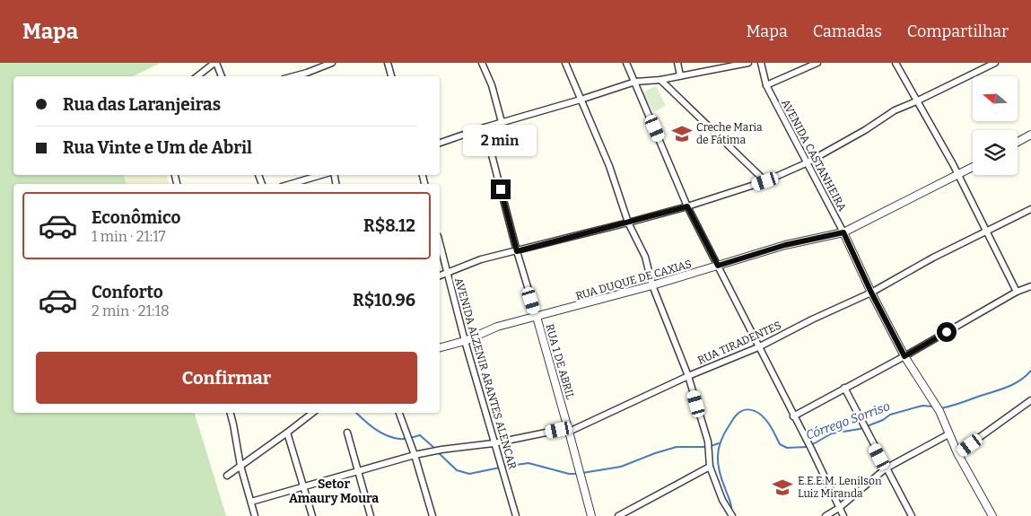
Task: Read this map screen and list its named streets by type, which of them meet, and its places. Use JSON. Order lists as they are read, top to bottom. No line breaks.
{"streets":{"street":["AVENIDA CASTANHEIRA","RUA DUQUE DE CAXIAS","RUA TIRADENTES","RUA 1 DE ABRIL","AVENIDA ALZENIR ARANTES ALENCAR"]},"crossings":[["AVENIDA CASTANHEIRA","RUA DUQUE DE CAXIAS"],["AVENIDA CASTANHEIRA","RUA TIRADENTES"],["RUA DUQUE DE CAXIAS","RUA 1 DE ABRIL"],["RUA DUQUE DE CAXIAS","AVENIDA ALZENIR ARANTES ALENCAR"],["RUA TIRADENTES","RUA 1 DE ABRIL"],["RUA TIRADENTES","AVENIDA ALZENIR ARANTES ALENCAR"]],"districts":["Setor Amaury Moura"],"water":["Córrego Sorriso"],"places":{"school or university":["Creche Maria de Fátima","E.E.E.M. Lenilson Luiz Miranda"]},"north":"left","page":{"header":"Mapa","nav":["Mapa","Camadas","Compartilhar"],"banner":["Rua das Laranjeiras","Rua Vinte e Um de Abril"],"bubble":"2 min","list":[{"name":"Econômico","note":"1 min · 21:17","value":"R$8.12"},{"name":"Conforto","note":"2 min · 21:18","value":"R$10.96"}],"buttons":"Confirmar"}}
